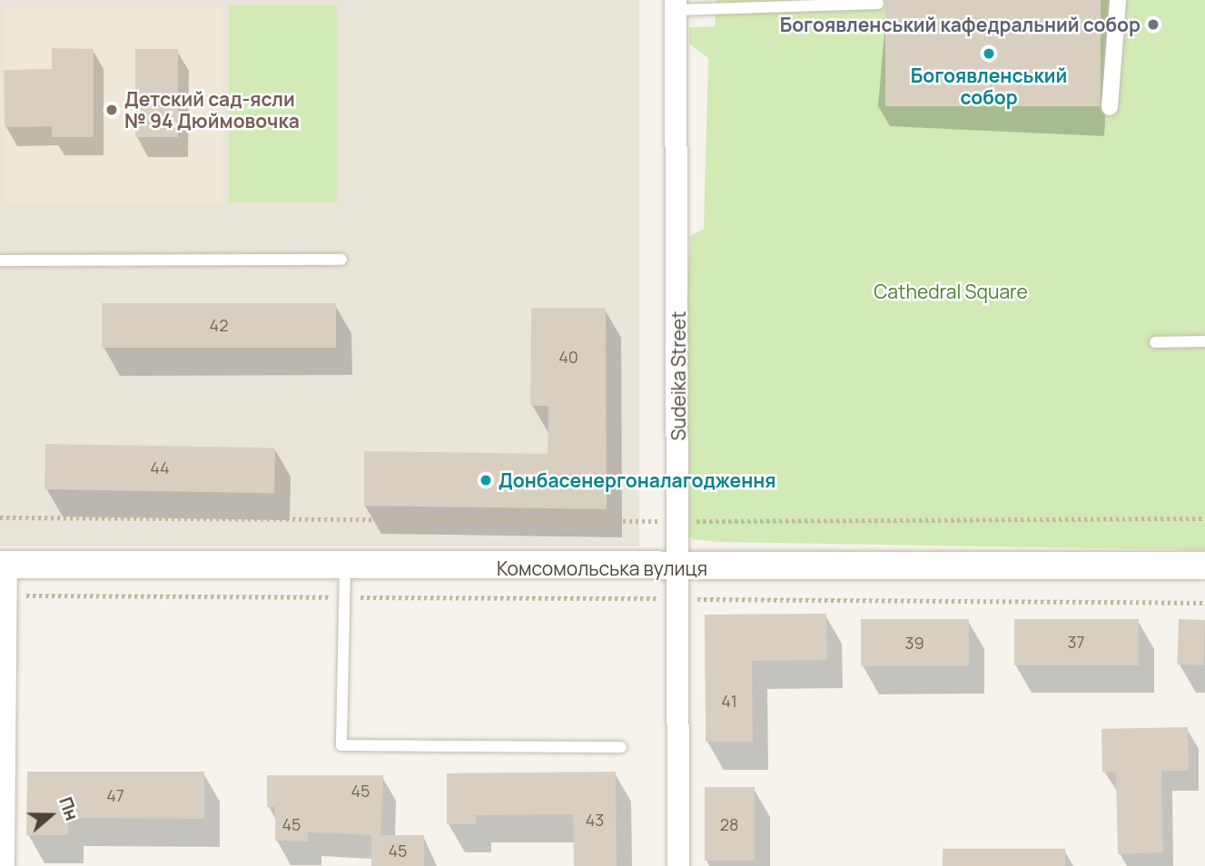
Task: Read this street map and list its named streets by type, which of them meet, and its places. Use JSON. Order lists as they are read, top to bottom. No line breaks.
{"streets":{"street":["Sudeika Street","Комсомольська вулиця"]},"crossings":[["Sudeika Street","Комсомольська вулиця"]],"parks":["Cathedral Square"],"places":["Богоявленський кафедральний собор","Богоявленський собор","Детский сад-ясли № 94 Дюймовочка","Донбасенергоналагодження"],"house_numbers":["42","40","44","37","39","41","45","47","43","45","28","45"],"north":"right"}
